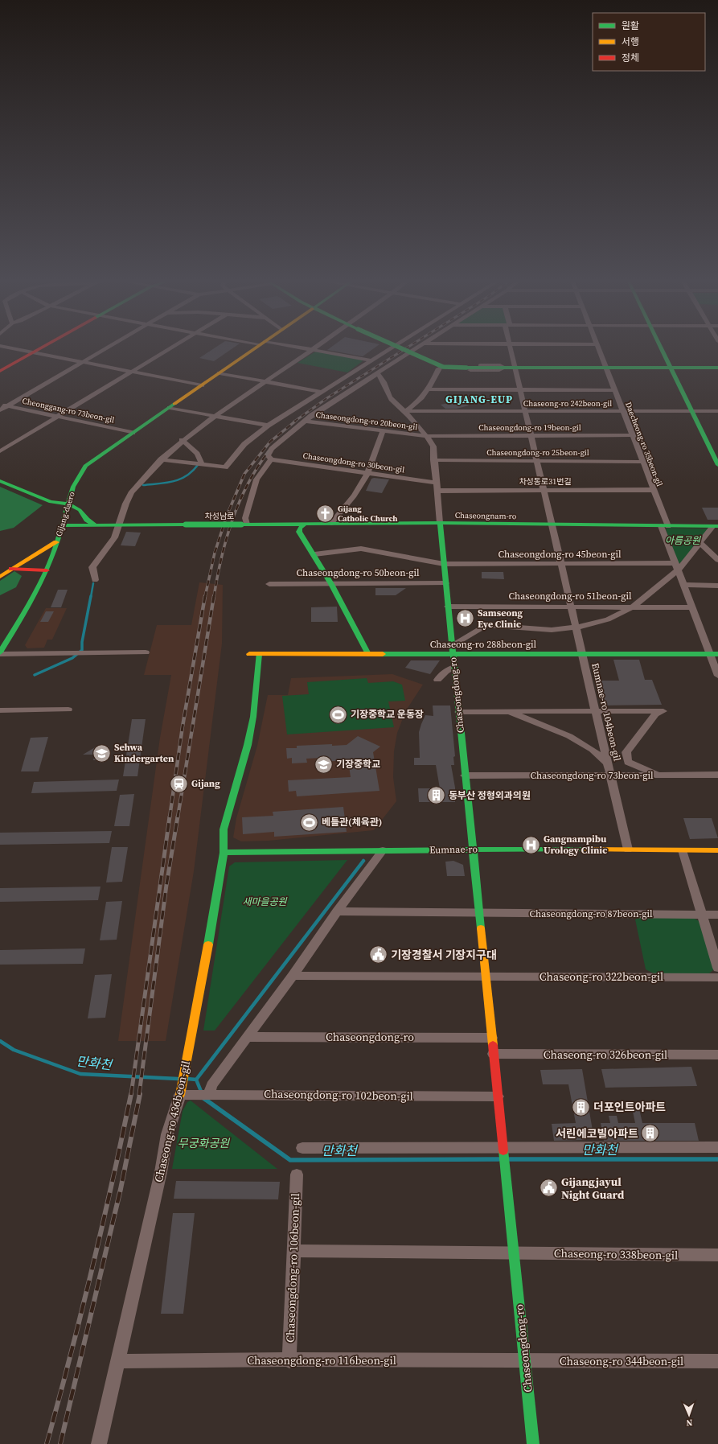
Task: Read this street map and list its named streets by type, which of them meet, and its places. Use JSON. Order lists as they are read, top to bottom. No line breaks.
{"streets":{"street":["Chaseong-ro 242beon-gil","Cheonggang-ro 73beon-gil","Chaseongdong-ro 20beon-gil","Chaseongdong-ro 19beon-gil","Daecheong-ro 35beon-gil","Chaseongdong-ro 25beon-gil","Chaseongdong-ro 30beon-gil","차성동로31번길","Gijang-daero","차성남로","Chaseongnam-ro","Chaseongdong-ro 45beon-gil","Chaseongdong-ro 50beon-gil","Chaseongdong-ro 51beon-gil","Chaseong-ro 288beon-gil","Chaseongdong-ro","Eumnae-ro 104beon-gil","Chaseongdong-ro 73beon-gil","Eumnae-ro","Chaseongdong-ro 87beon-gil","Chaseong-ro 322beon-gil","Chaseong-ro 326beon-gil","Chaseongdong-ro 102beon-gil","Chaseong-ro 436beon-gil","Chaseong-ro 338beon-gil","Chaseongdong-ro 106beon-gil","Chaseongdong-ro 116beon-gil","Chaseong-ro 344beon-gil"]},"crossings":[["Chaseong-ro 242beon-gil","Daecheong-ro 35beon-gil"],["Chaseong-ro 242beon-gil","Chaseongdong-ro"],["Chaseong-ro 242beon-gil","Eumnae-ro 104beon-gil"],["Cheonggang-ro 73beon-gil","Gijang-daero"],["Chaseongdong-ro 20beon-gil","Chaseongdong-ro 19beon-gil"],["Chaseongdong-ro 20beon-gil","Chaseongdong-ro"],["Chaseongdong-ro 19beon-gil","Daecheong-ro 35beon-gil"],["Chaseongdong-ro 19beon-gil","Chaseongdong-ro"],["Chaseongdong-ro 19beon-gil","Eumnae-ro 104beon-gil"],["Daecheong-ro 35beon-gil","Chaseongdong-ro 25beon-gil"],["Daecheong-ro 35beon-gil","차성동로31번길"],["Daecheong-ro 35beon-gil","Chaseongnam-ro"],["Daecheong-ro 35beon-gil","Chaseongdong-ro 45beon-gil"],["Daecheong-ro 35beon-gil","Chaseongdong-ro 51beon-gil"],["Daecheong-ro 35beon-gil","Chaseong-ro 288beon-gil"],["Chaseongdong-ro 25beon-gil","Chaseongdong-ro"],["Chaseongdong-ro 25beon-gil","Eumnae-ro 104beon-gil"],["Chaseongdong-ro 30beon-gil","Chaseongdong-ro"],["차성동로31번길","Chaseongdong-ro"],["차성동로31번길","Eumnae-ro 104beon-gil"],["차성남로","Chaseongnam-ro"],["Chaseongnam-ro","Chaseongdong-ro"],["Chaseongnam-ro","Eumnae-ro 104beon-gil"],["Chaseongdong-ro 45beon-gil","Chaseongdong-ro"],["Chaseongdong-ro 45beon-gil","Eumnae-ro 104beon-gil"],["Chaseongdong-ro 50beon-gil","Chaseongdong-ro"],["Chaseongdong-ro 51beon-gil","Chaseongdong-ro"],["Chaseongdong-ro 51beon-gil","Eumnae-ro 104beon-gil"],["Chaseong-ro 288beon-gil","Chaseongdong-ro"],["Chaseong-ro 288beon-gil","Eumnae-ro 104beon-gil"],["Chaseong-ro 288beon-gil","Chaseong-ro 436beon-gil"],["Chaseongdong-ro","Chaseongdong-ro 73beon-gil"],["Chaseongdong-ro","Eumnae-ro"],["Chaseongdong-ro","Chaseongdong-ro 87beon-gil"],["Chaseongdong-ro","Chaseong-ro 322beon-gil"],["Chaseongdong-ro","Chaseong-ro 326beon-gil"],["Chaseongdong-ro","Chaseongdong-ro 102beon-gil"],["Chaseongdong-ro","Chaseong-ro 338beon-gil"],["Chaseongdong-ro","Chaseongdong-ro 116beon-gil"],["Chaseongdong-ro","Chaseong-ro 344beon-gil"],["Eumnae-ro 104beon-gil","Chaseongdong-ro 73beon-gil"],["Eumnae-ro 104beon-gil","Eumnae-ro"],["Eumnae-ro","Chaseong-ro 436beon-gil"],["Chaseongdong-ro 102beon-gil","Chaseong-ro 436beon-gil"],["Chaseong-ro 436beon-gil","Chaseongdong-ro 116beon-gil"],["Chaseongdong-ro 106beon-gil","Chaseongdong-ro 116beon-gil"],["Chaseongdong-ro 116beon-gil","Chaseong-ro 344beon-gil"]],"districts":["GIJANG-EUP"],"water":["만화천"],"parks":["아름공원","새마을공원","무궁화공원"],"places":{"church":["Gijang Catholic Church"],"hospital":["Samseong Eye Clinic","Gangnampibu Urology Clinic"],"sports":["기장중학교 운동장","베틀관(체육관)"],"school or university":["Sehwa Kindergarten","기장중학교"],"station":["Gijang"],"building":["동부산 정형외과의원","더포인트아파트","서린에코빌아파트"],"public building":["기장경찰서 기장지구대","Gijangjayul Night Guard"]},"legend":["원활","서행","정체"],"north":"bottom"}
